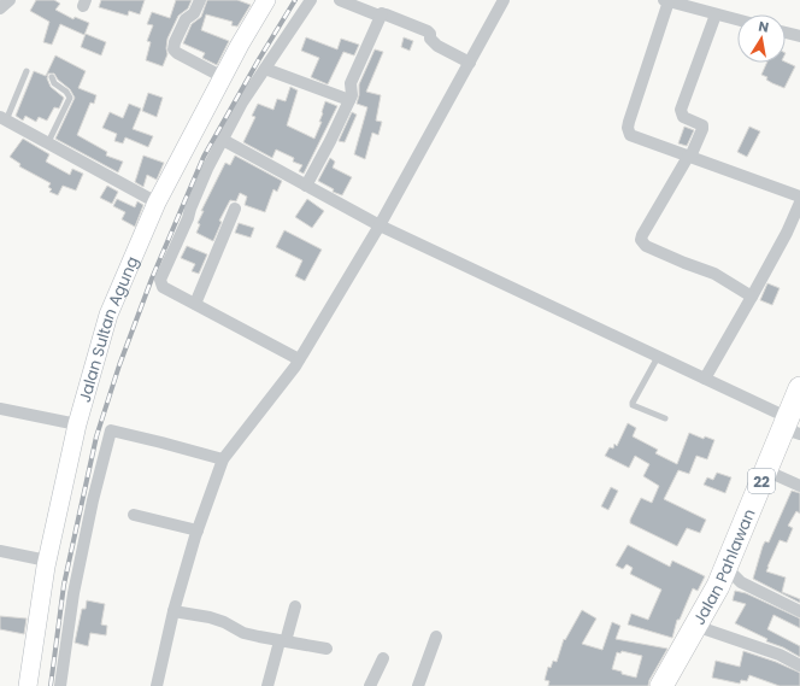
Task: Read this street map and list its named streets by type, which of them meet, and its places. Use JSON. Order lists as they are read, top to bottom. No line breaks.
{"streets":{"highway":["22","Jalan Pahlawan"],"street":["Jalan Sultan Agung"]},"north":"top"}
